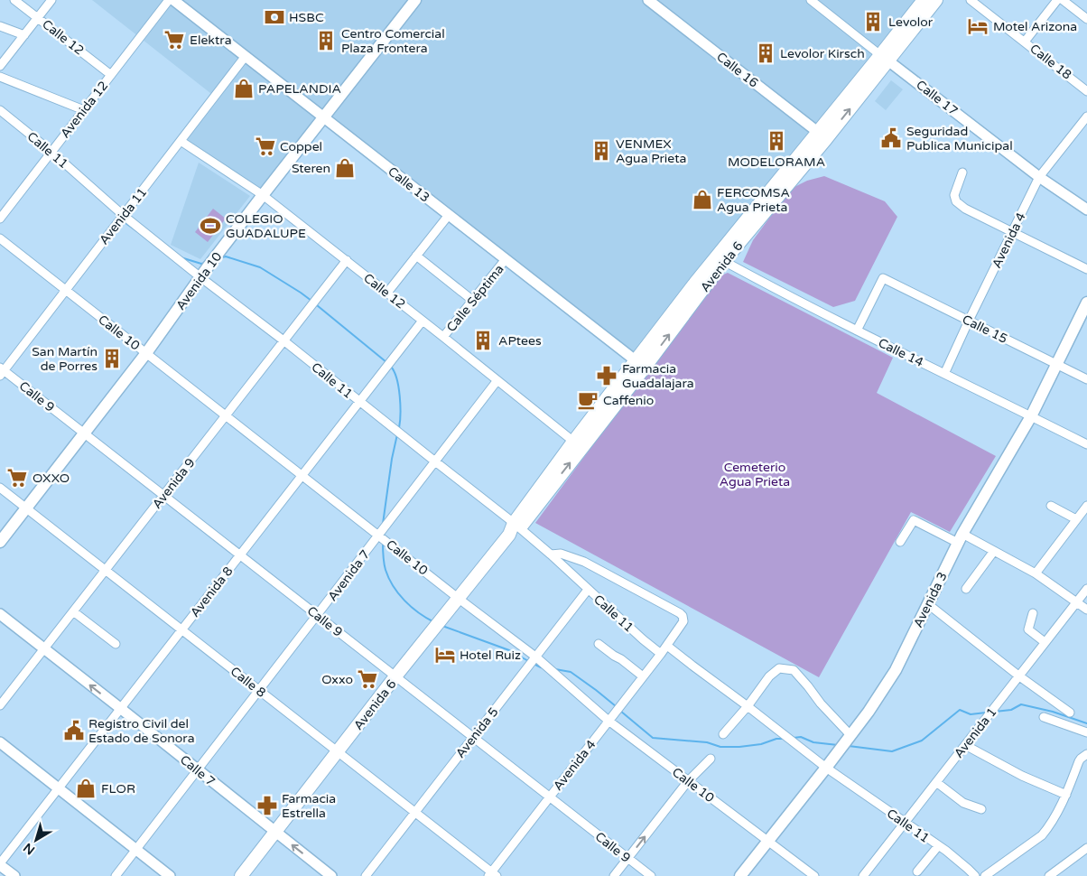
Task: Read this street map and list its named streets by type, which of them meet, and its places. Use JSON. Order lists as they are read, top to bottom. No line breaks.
{"streets":{"main road":["Avenida 6","Avenida 10","Avenida 3"],"street":["Calle 12","Calle 18","Calle 16","Calle 17","Avenida 12","Calle 11","Calle 13","Avenida 11","Avenida 4","Calle Séptima","Calle 15","Calle 10","Calle 14","Calle 9","Avenida 9","Avenida 7","Avenida 8","Calle 8","Avenida 5","Avenida 1","Calle 7"]},"crossings":[["Calle 12","Avenida 12"],["Calle 12","Avenida 11"],["Calle 12","Avenida 6"],["Calle 12","Avenida 10"],["Calle 12","Calle Séptima"],["Calle 12","Avenida 9"],["Calle 12","Avenida 7"],["Calle 12","Avenida 8"],["Calle 16","Avenida 6"],["Calle 17","Avenida 4"],["Calle 17","Avenida 6"],["Avenida 12","Calle 11"],["Calle 11","Avenida 11"],["Calle 11","Avenida 4"],["Calle 11","Avenida 6"],["Calle 11","Avenida 10"],["Calle 11","Avenida 9"],["Calle 11","Avenida 7"],["Calle 11","Avenida 8"],["Calle 11","Avenida 3"],["Calle 11","Avenida 5"],["Calle 11","Avenida 1"],["Calle 13","Avenida 11"],["Calle 13","Avenida 6"],["Calle 13","Avenida 10"],["Calle 13","Calle Séptima"],["Avenida 11","Calle 10"],["Avenida 11","Calle 9"],["Avenida 4","Calle 15"],["Avenida 4","Calle 10"],["Avenida 4","Calle 14"],["Avenida 4","Calle 9"],["Avenida 4","Calle 8"],["Avenida 6","Calle 10"],["Avenida 6","Calle 14"],["Avenida 6","Calle 9"],["Avenida 6","Calle 8"],["Avenida 6","Calle 7"],["Avenida 10","Calle 10"],["Avenida 10","Calle 9"],["Avenida 10","Calle 8"],["Calle 15","Calle 14"],["Calle 15","Avenida 3"],["Calle 10","Avenida 9"],["Calle 10","Avenida 7"],["Calle 10","Avenida 8"],["Calle 10","Avenida 3"],["Calle 10","Avenida 5"],["Calle 14","Avenida 3"],["Calle 9","Avenida 9"],["Calle 9","Avenida 7"],["Calle 9","Avenida 8"],["Calle 9","Avenida 5"],["Avenida 9","Calle 8"],["Avenida 9","Calle 7"],["Avenida 7","Calle 8"],["Avenida 7","Calle 7"],["Avenida 8","Calle 8"],["Avenida 8","Calle 7"],["Calle 8","Avenida 5"]],"parks":["Cemeterio Agua Prieta"],"places":{"bank":["HSBC"],"building":["Levolor","Centro Comercial Plaza Frontera","Levolor Kirsch","MODELORAMA","VENMEX Agua Prieta","APtees","San Martín de Porres"],"hotel":["Motel Arizona","Hotel Ruiz"],"supermarket":["Elektra","Coppel","OXXO","Oxxo"],"shop":["PAPELANDIA","Steren","FERCOMSA Agua Prieta","FLOR"],"public building":["Seguridad Publica Municipal","Registro Civil del Estado de Sonora"],"sports":["COLEGIO GUADALUPE"],"pharmacy":["Farmacia Guadalajara","Farmacia Estrella"],"cafe":["Caffenio"]},"north":"bottom left"}
